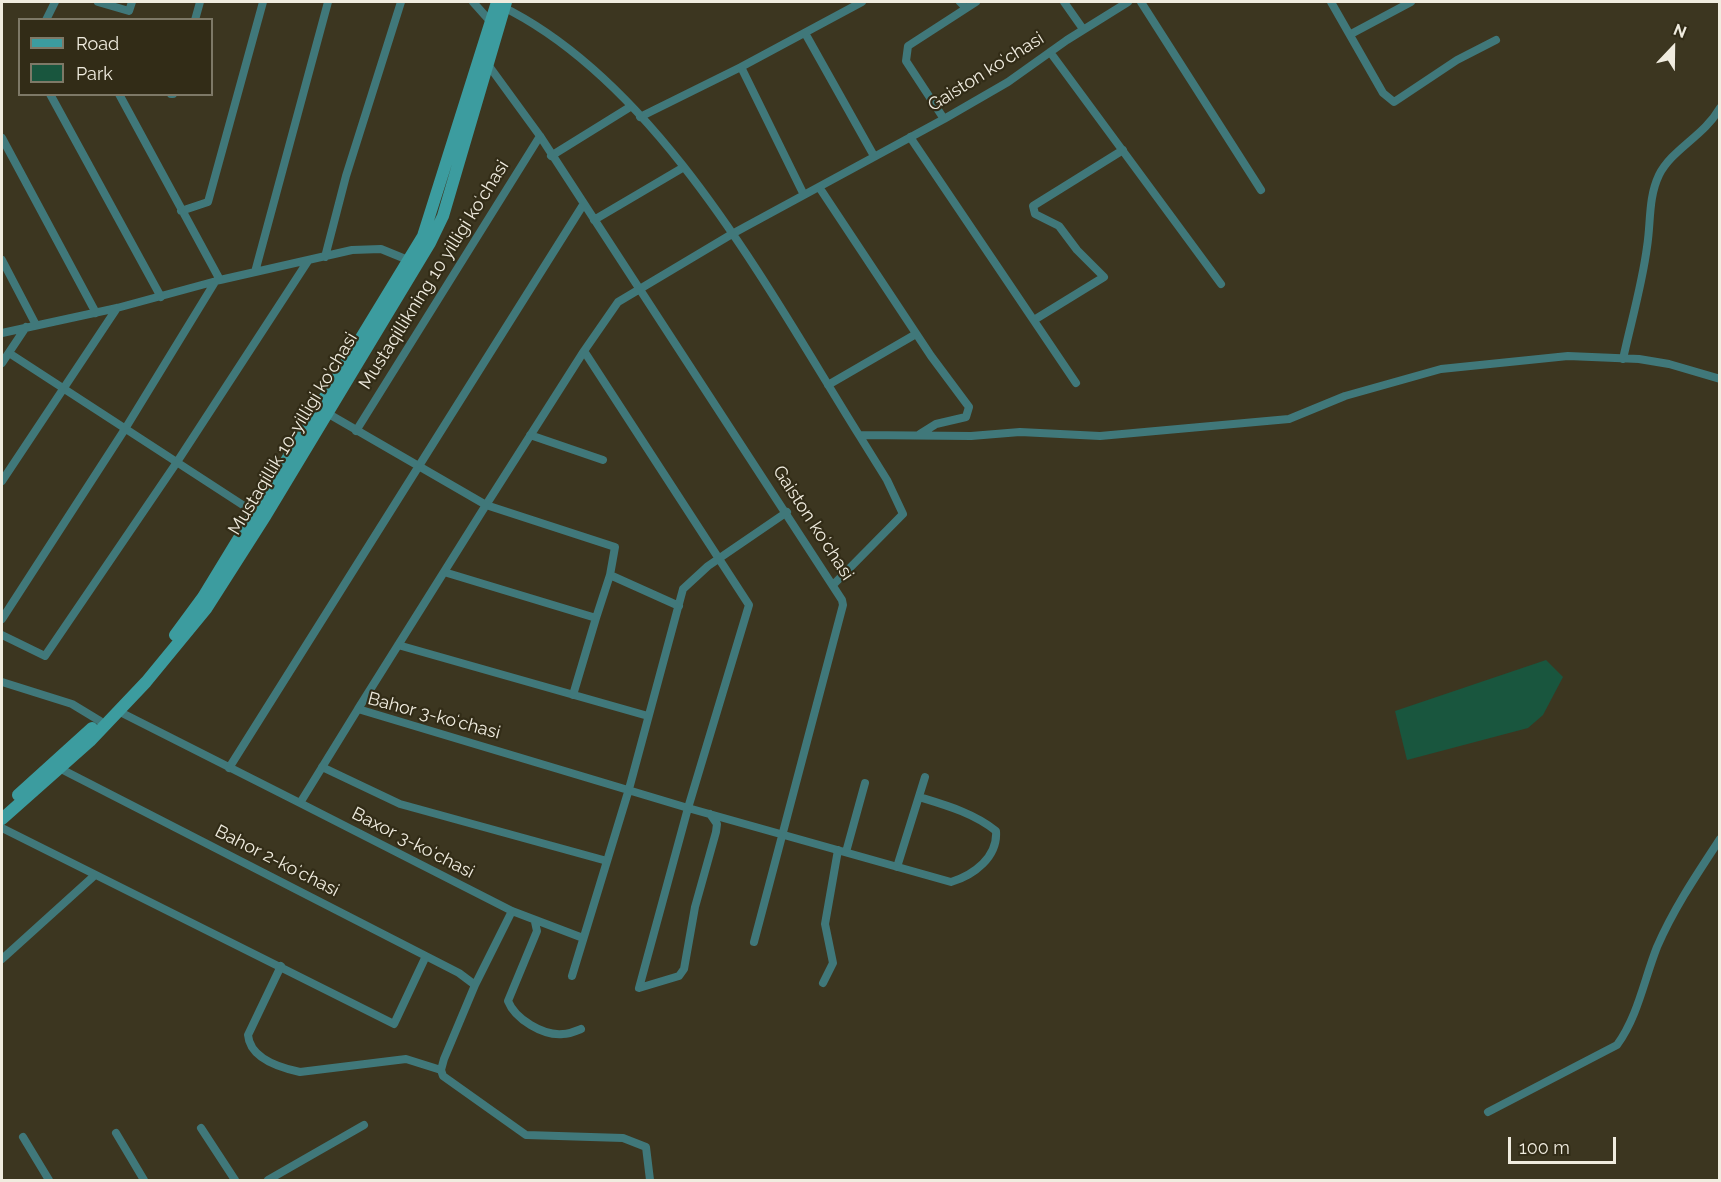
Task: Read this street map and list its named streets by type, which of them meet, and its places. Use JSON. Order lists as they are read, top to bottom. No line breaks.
{"streets":{"main road":["Mustaqillik 10-yilligi ko'chasi"],"street":["Gaiston koʻchasi","Mustaqillikning 10 yilligi koʻchasi","Bahor 3-koʻchasi","Baxor 3-koʻchasi","Bahor 2-koʻchasi"]},"crossings":[["Gaiston koʻchasi","Mustaqillikning 10 yilligi koʻchasi"],["Gaiston koʻchasi","Mustaqillik 10-yilligi ko'chasi"],["Gaiston koʻchasi","Bahor 3-koʻchasi"],["Mustaqillik 10-yilligi ko'chasi","Bahor 2-koʻchasi"],["Bahor 3-koʻchasi","Baxor 3-koʻchasi"]],"legend":["Road","Park"],"scale_bar":"100 m","north":"top"}
